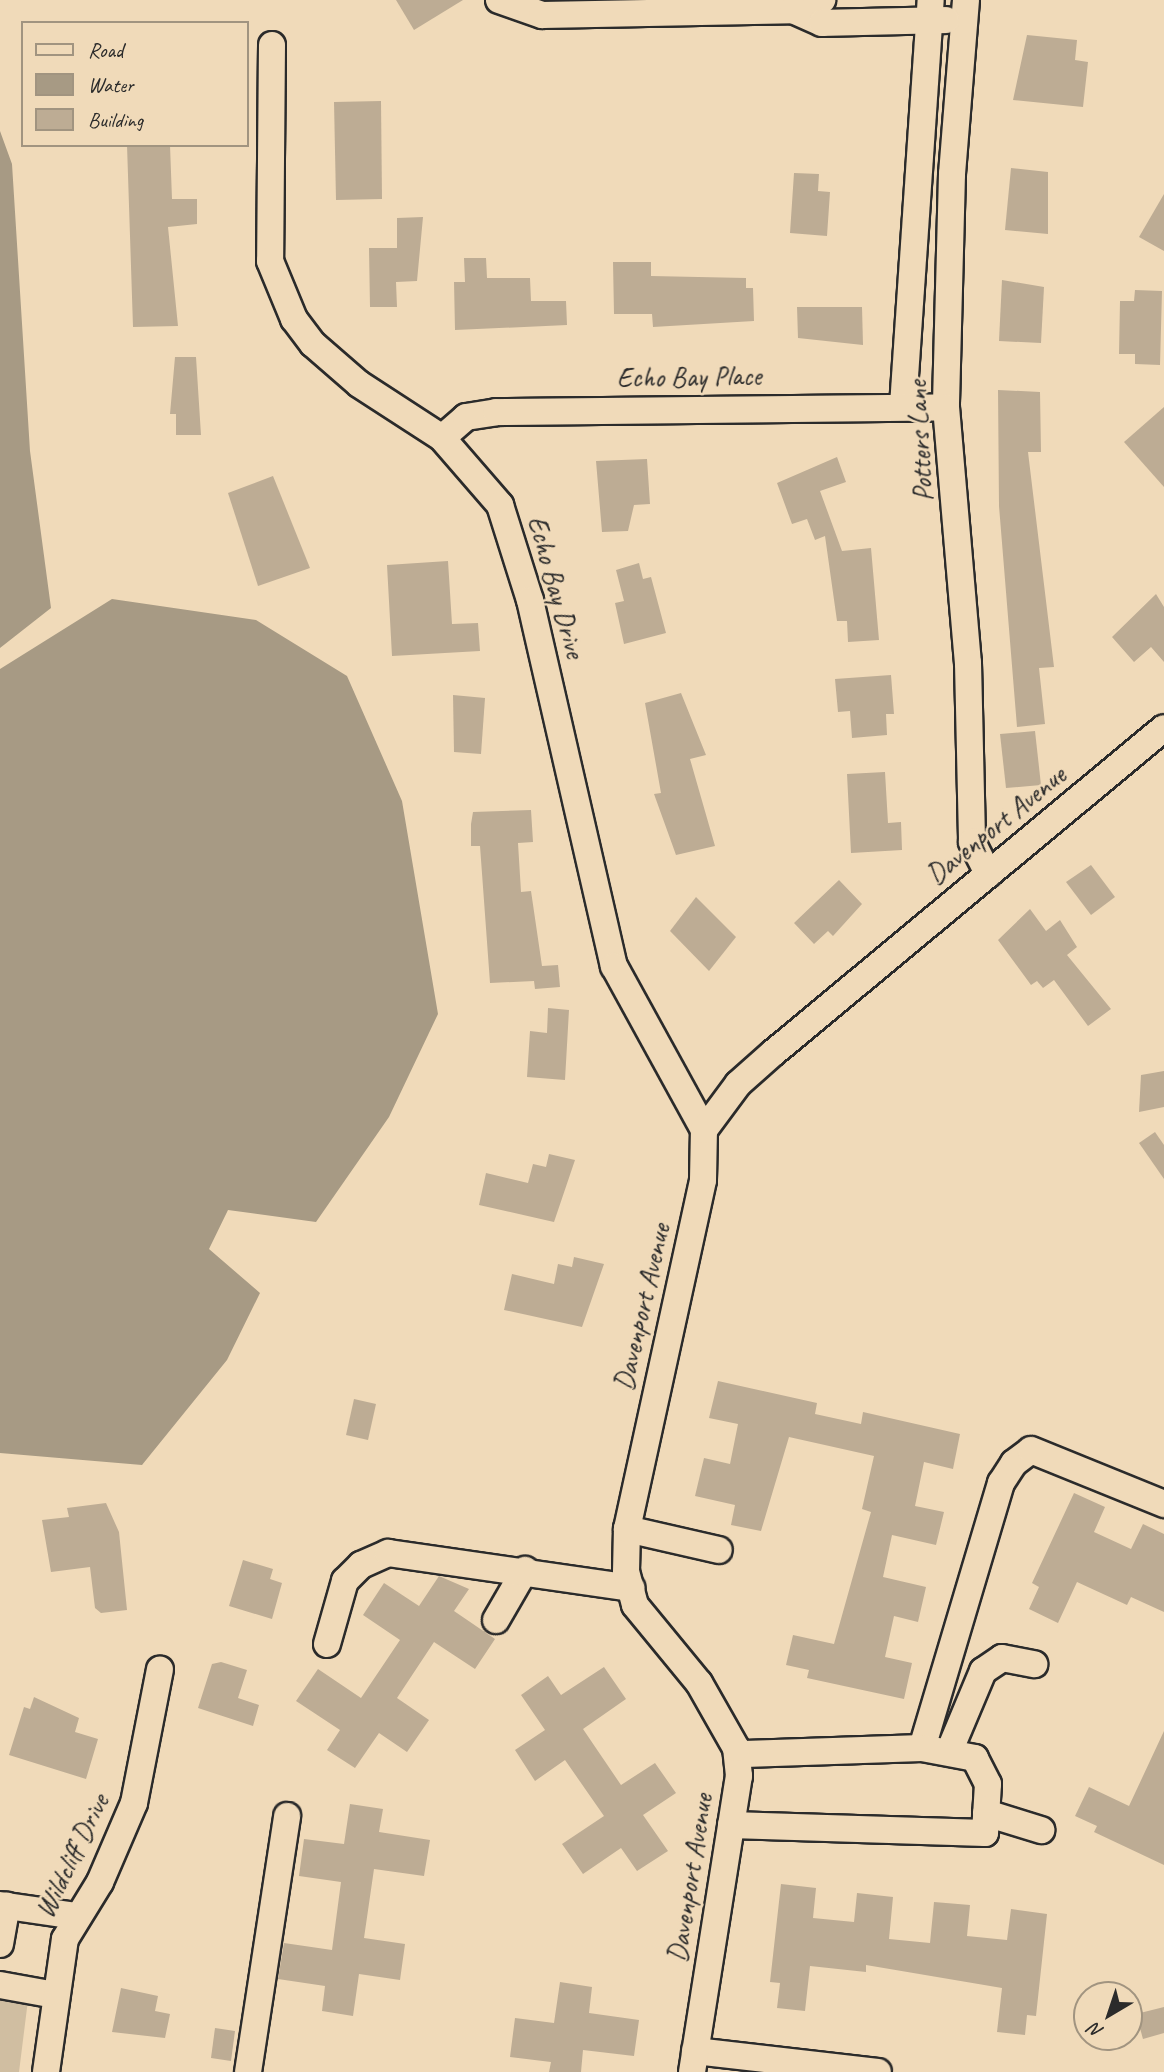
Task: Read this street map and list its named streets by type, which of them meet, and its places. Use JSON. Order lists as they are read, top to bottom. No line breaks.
{"streets":{"street":["Echo Bay Place","Potters Lane","Echo Bay Drive","Davenport Avenue","Wildcliff Drive"]},"crossings":[["Echo Bay Place","Potters Lane"],["Echo Bay Place","Echo Bay Drive"],["Potters Lane","Davenport Avenue"],["Echo Bay Drive","Davenport Avenue"]],"legend":["Road","Water","Building"],"north":"bottom left"}
